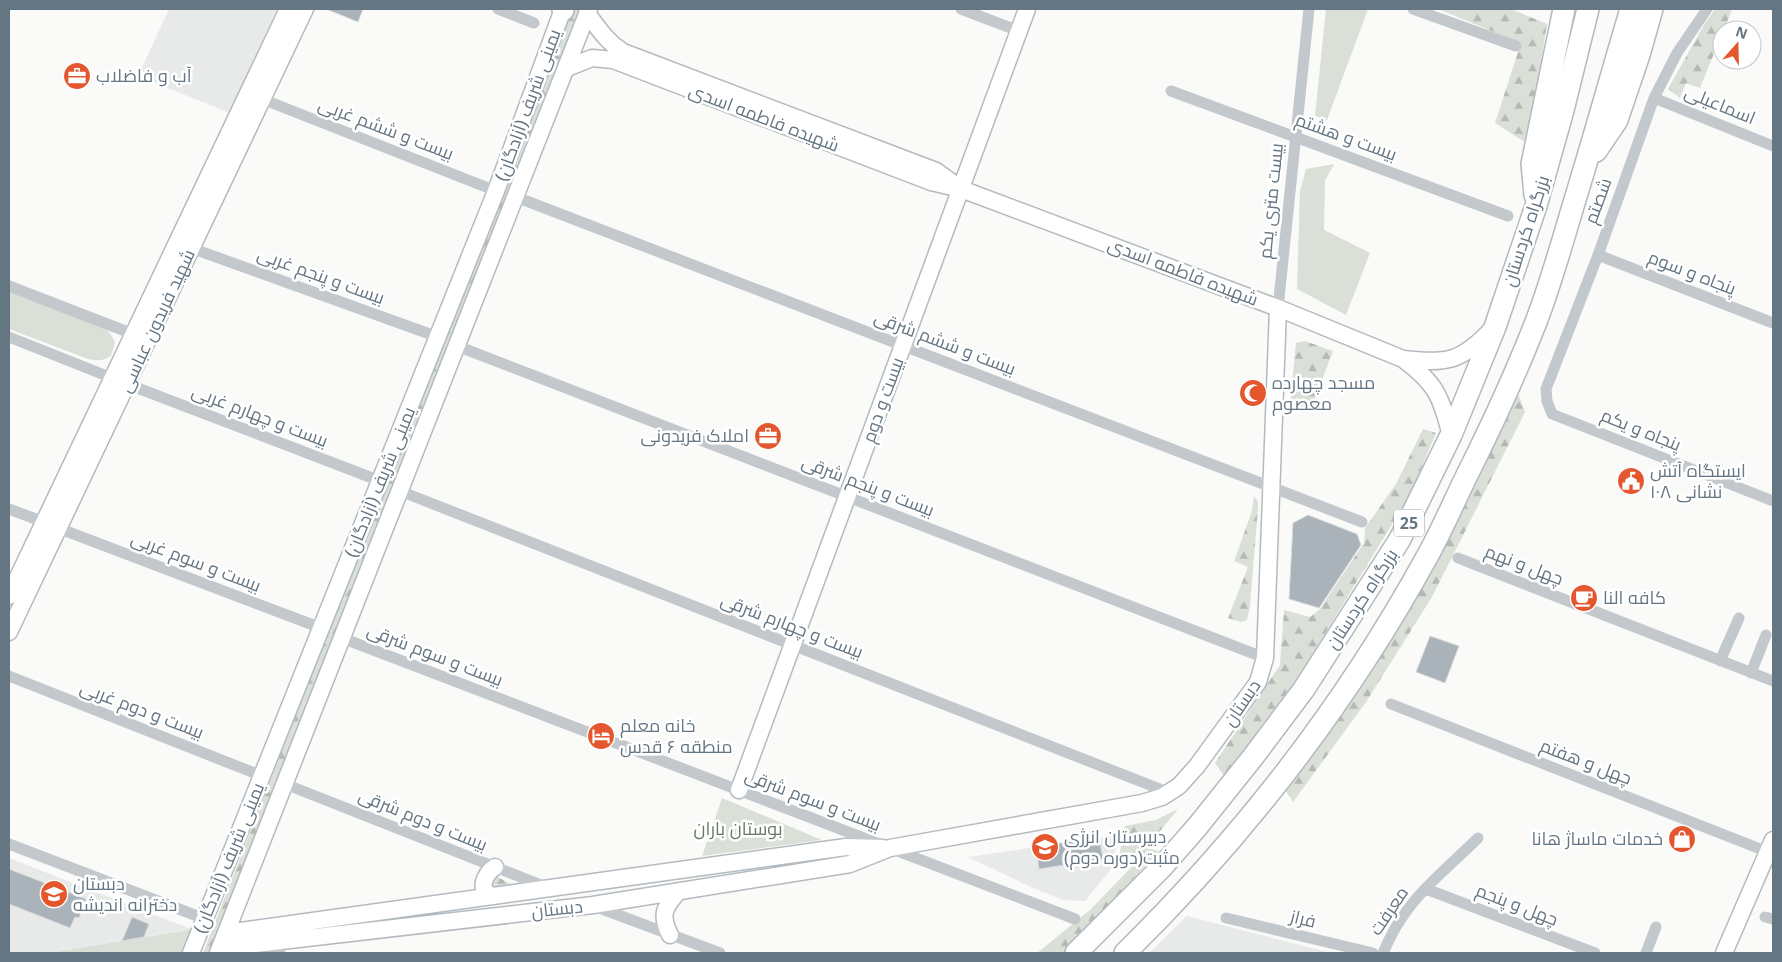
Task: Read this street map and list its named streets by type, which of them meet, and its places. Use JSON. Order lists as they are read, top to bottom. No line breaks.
{"streets":{"highway":["بزرگراه کردستان","25"],"street":["یمینی شریف (آزادگان)","اسماعیلی","شهیده فاطمه اسدی","بیست و ششم غربی","بیست و هشتم","بیست متری یکم","شصتم","پنجاه و سوم","بیست و پنجم غربی","شهید فریدون عباسی","بیست و ششم شرقی","بیست و دوم","بیست و چهارم غربی","پنجاه و یکم","بیست و پنجم شرقی","بیست و سوم غربی","چهل و نهم","بیست و چهارم شرقی","بیست و سوم شرقی","دبستان","بیست و دوم غربی","چهل و هفتم","بیست و دوم شرقی","چهل و پنجم","معرفت","فراز"]},"crossings":[["یمینی شریف (آزادگان)","شهیده فاطمه اسدی"],["یمینی شریف (آزادگان)","بیست و ششم غربی"],["یمینی شریف (آزادگان)","بیست و پنجم غربی"],["یمینی شریف (آزادگان)","بیست و ششم شرقی"],["یمینی شریف (آزادگان)","بیست و چهارم غربی"],["یمینی شریف (آزادگان)","بیست و پنجم شرقی"],["یمینی شریف (آزادگان)","بیست و سوم غربی"],["یمینی شریف (آزادگان)","بیست و چهارم شرقی"],["یمینی شریف (آزادگان)","بیست و سوم شرقی"],["یمینی شریف (آزادگان)","دبستان"],["یمینی شریف (آزادگان)","بیست و دوم غربی"],["یمینی شریف (آزادگان)","بیست و دوم شرقی"],["اسماعیلی","شصتم"],["شهیده فاطمه اسدی","بیست متری یکم"],["شهیده فاطمه اسدی","بیست و دوم"],["شهیده فاطمه اسدی","دبستان"],["بیست و ششم غربی","شهید فریدون عباسی"],["بیست و هشتم","بیست متری یکم"],["بیست متری یکم","دبستان"],["شصتم","پنجاه و سوم"],["شصتم","پنجاه و یکم"],["بیست و پنجم غربی","شهید فریدون عباسی"],["شهید فریدون عباسی","بیست و چهارم غربی"],["شهید فریدون عباسی","بیست و سوم غربی"],["بیست و ششم شرقی","بیست و دوم"],["بیست و ششم شرقی","دبستان"],["بیست و دوم","بیست و پنجم شرقی"],["بیست و دوم","بیست و چهارم شرقی"],["بیست و دوم","بیست و سوم شرقی"],["بیست و پنجم شرقی","دبستان"],["بیست و چهارم شرقی","دبستان"],["بیست و سوم شرقی","دبستان"],["دبستان","بیست و دوم شرقی"],["چهل و پنجم","معرفت"]],"parks":["بوستان باران"],"places":{"office":["آب و فاضلاب","املاک فریدونی"],"mosque":["مسجد چهارده معصوم"],"public building":["ایستگاه آتش نشانی ۱۰۸"],"cafe":["کافه النا"],"hotel":["خانه معلم منطقه ۶ قدس"],"shop":["خدمات ماساژ هانا"],"school or university":["دبیرستان انرژی مثبت(دوره دوم)","دبستان دخترانه اندیشه"]},"north":"top"}
